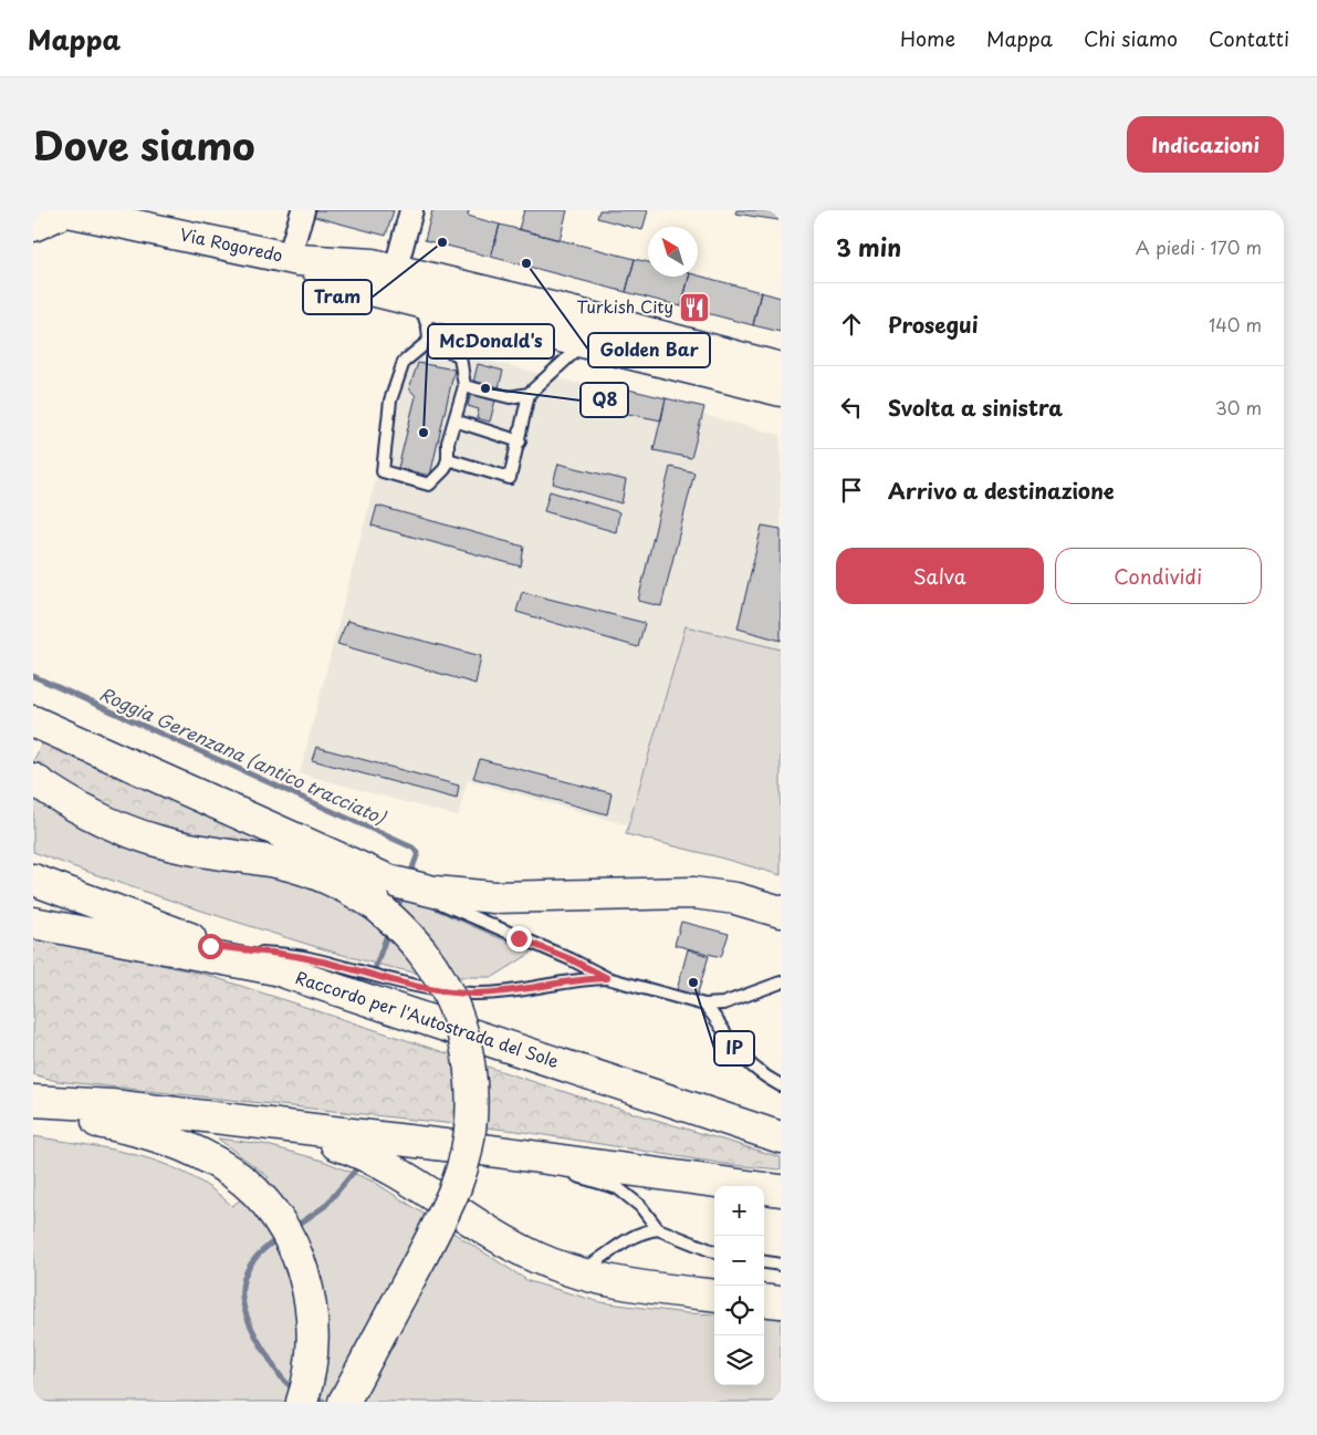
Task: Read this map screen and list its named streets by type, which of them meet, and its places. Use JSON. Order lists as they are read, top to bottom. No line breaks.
{"streets":{"main road":["Via Rogoredo","Raccordo per l'Autostrada del Sole"]},"water":["Roggia Gerenzana (antico tracciato)"],"places":{"other":["Tram","Golden Bar","Q8","McDonald's","IP"],"restaurant":["Turkish City"]},"north":"top left","page":{"header":"Mappa","nav":["Home","Mappa","Chi siamo","Contatti"],"title":"Dove siamo","buttons":["Indicazioni",["Salva","Condividi"]],"heading":["3 min","A piedi · 170 m"],"list":[["Prosegui","140 m"],["Svolta a sinistra","30 m"],"Arrivo a destinazione"],"map_buttons":["+","−"]}}
